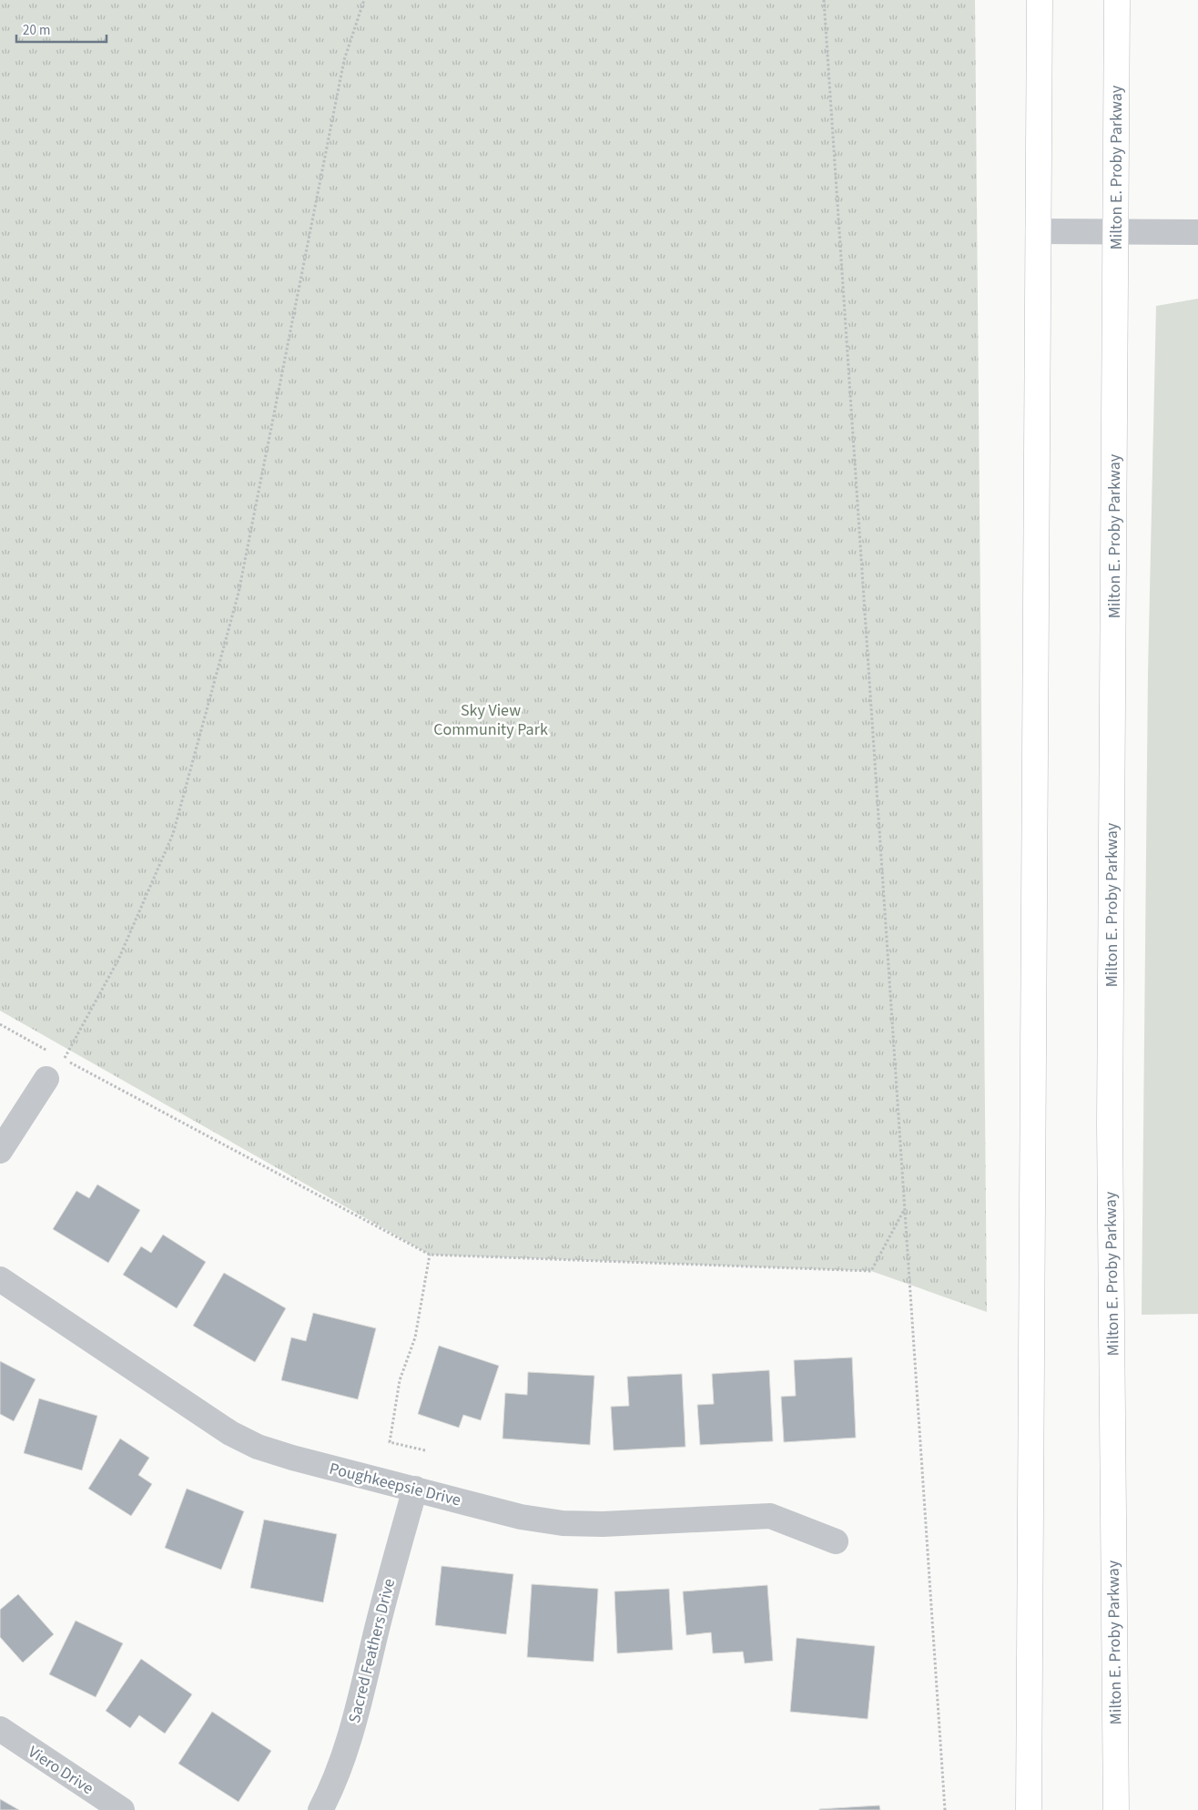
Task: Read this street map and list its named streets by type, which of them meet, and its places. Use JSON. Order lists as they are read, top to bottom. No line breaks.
{"streets":{"highway":["Milton E. Proby Parkway"],"street":["Poughkeepsie Drive","Sacred Feathers Drive","Viero Drive"]},"crossings":[["Poughkeepsie Drive","Sacred Feathers Drive"]],"parks":["Sky View Community Park"],"scale_bar":"20 m"}
